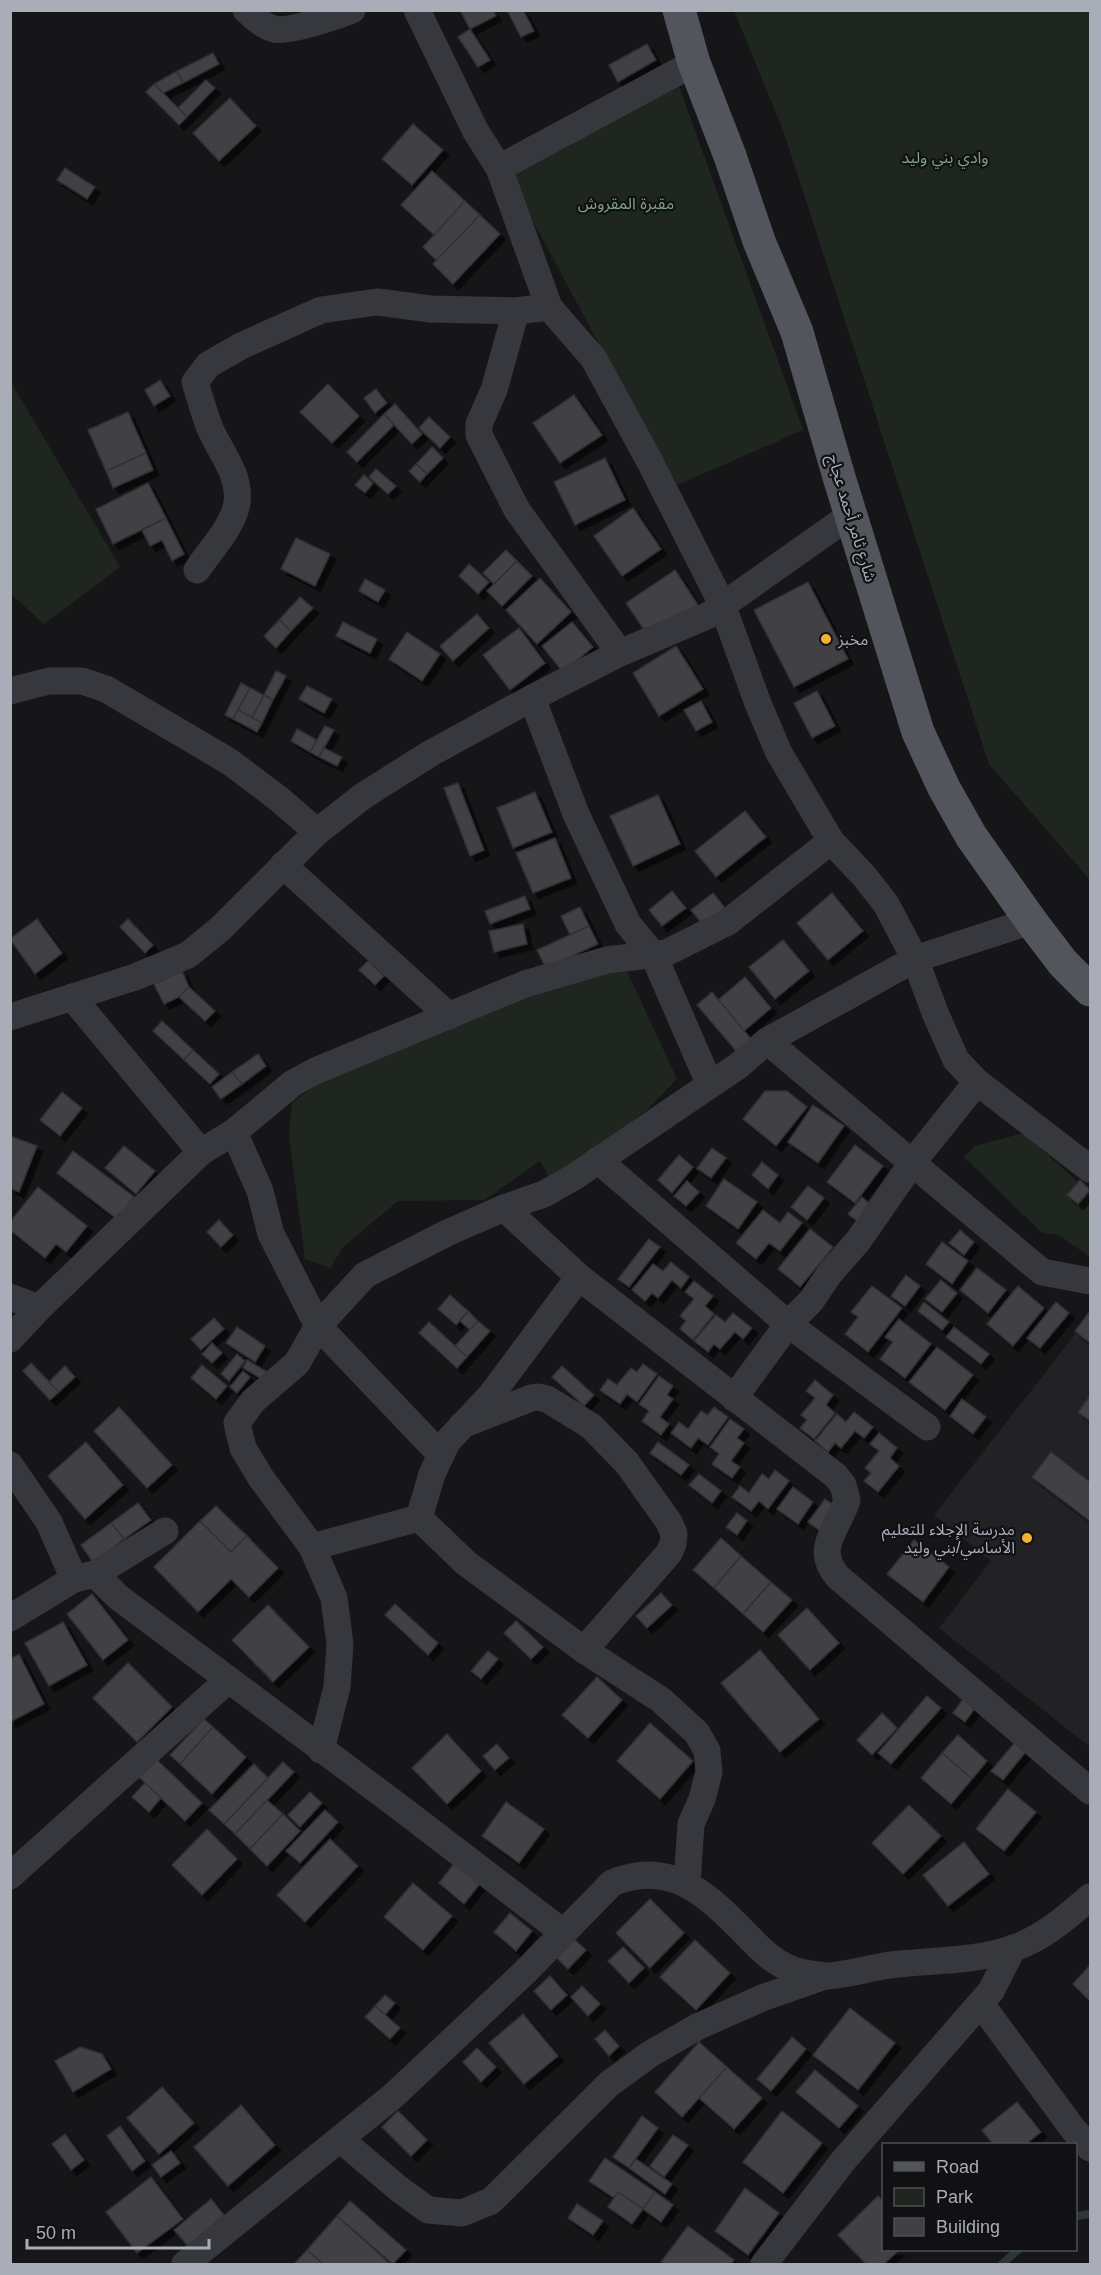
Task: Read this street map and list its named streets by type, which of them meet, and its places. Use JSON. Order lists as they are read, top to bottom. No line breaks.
{"streets":{"main road":["شارع ثامر أحمد عجاج"]},"parks":["وادي بني وليد","مقبرة المقروش"],"places":["مخبز","مدرسة الإجلاء للتعليم الأساسي/بني وليد"],"legend":["Road","Park","Building"],"scale_bar":"50 m"}
